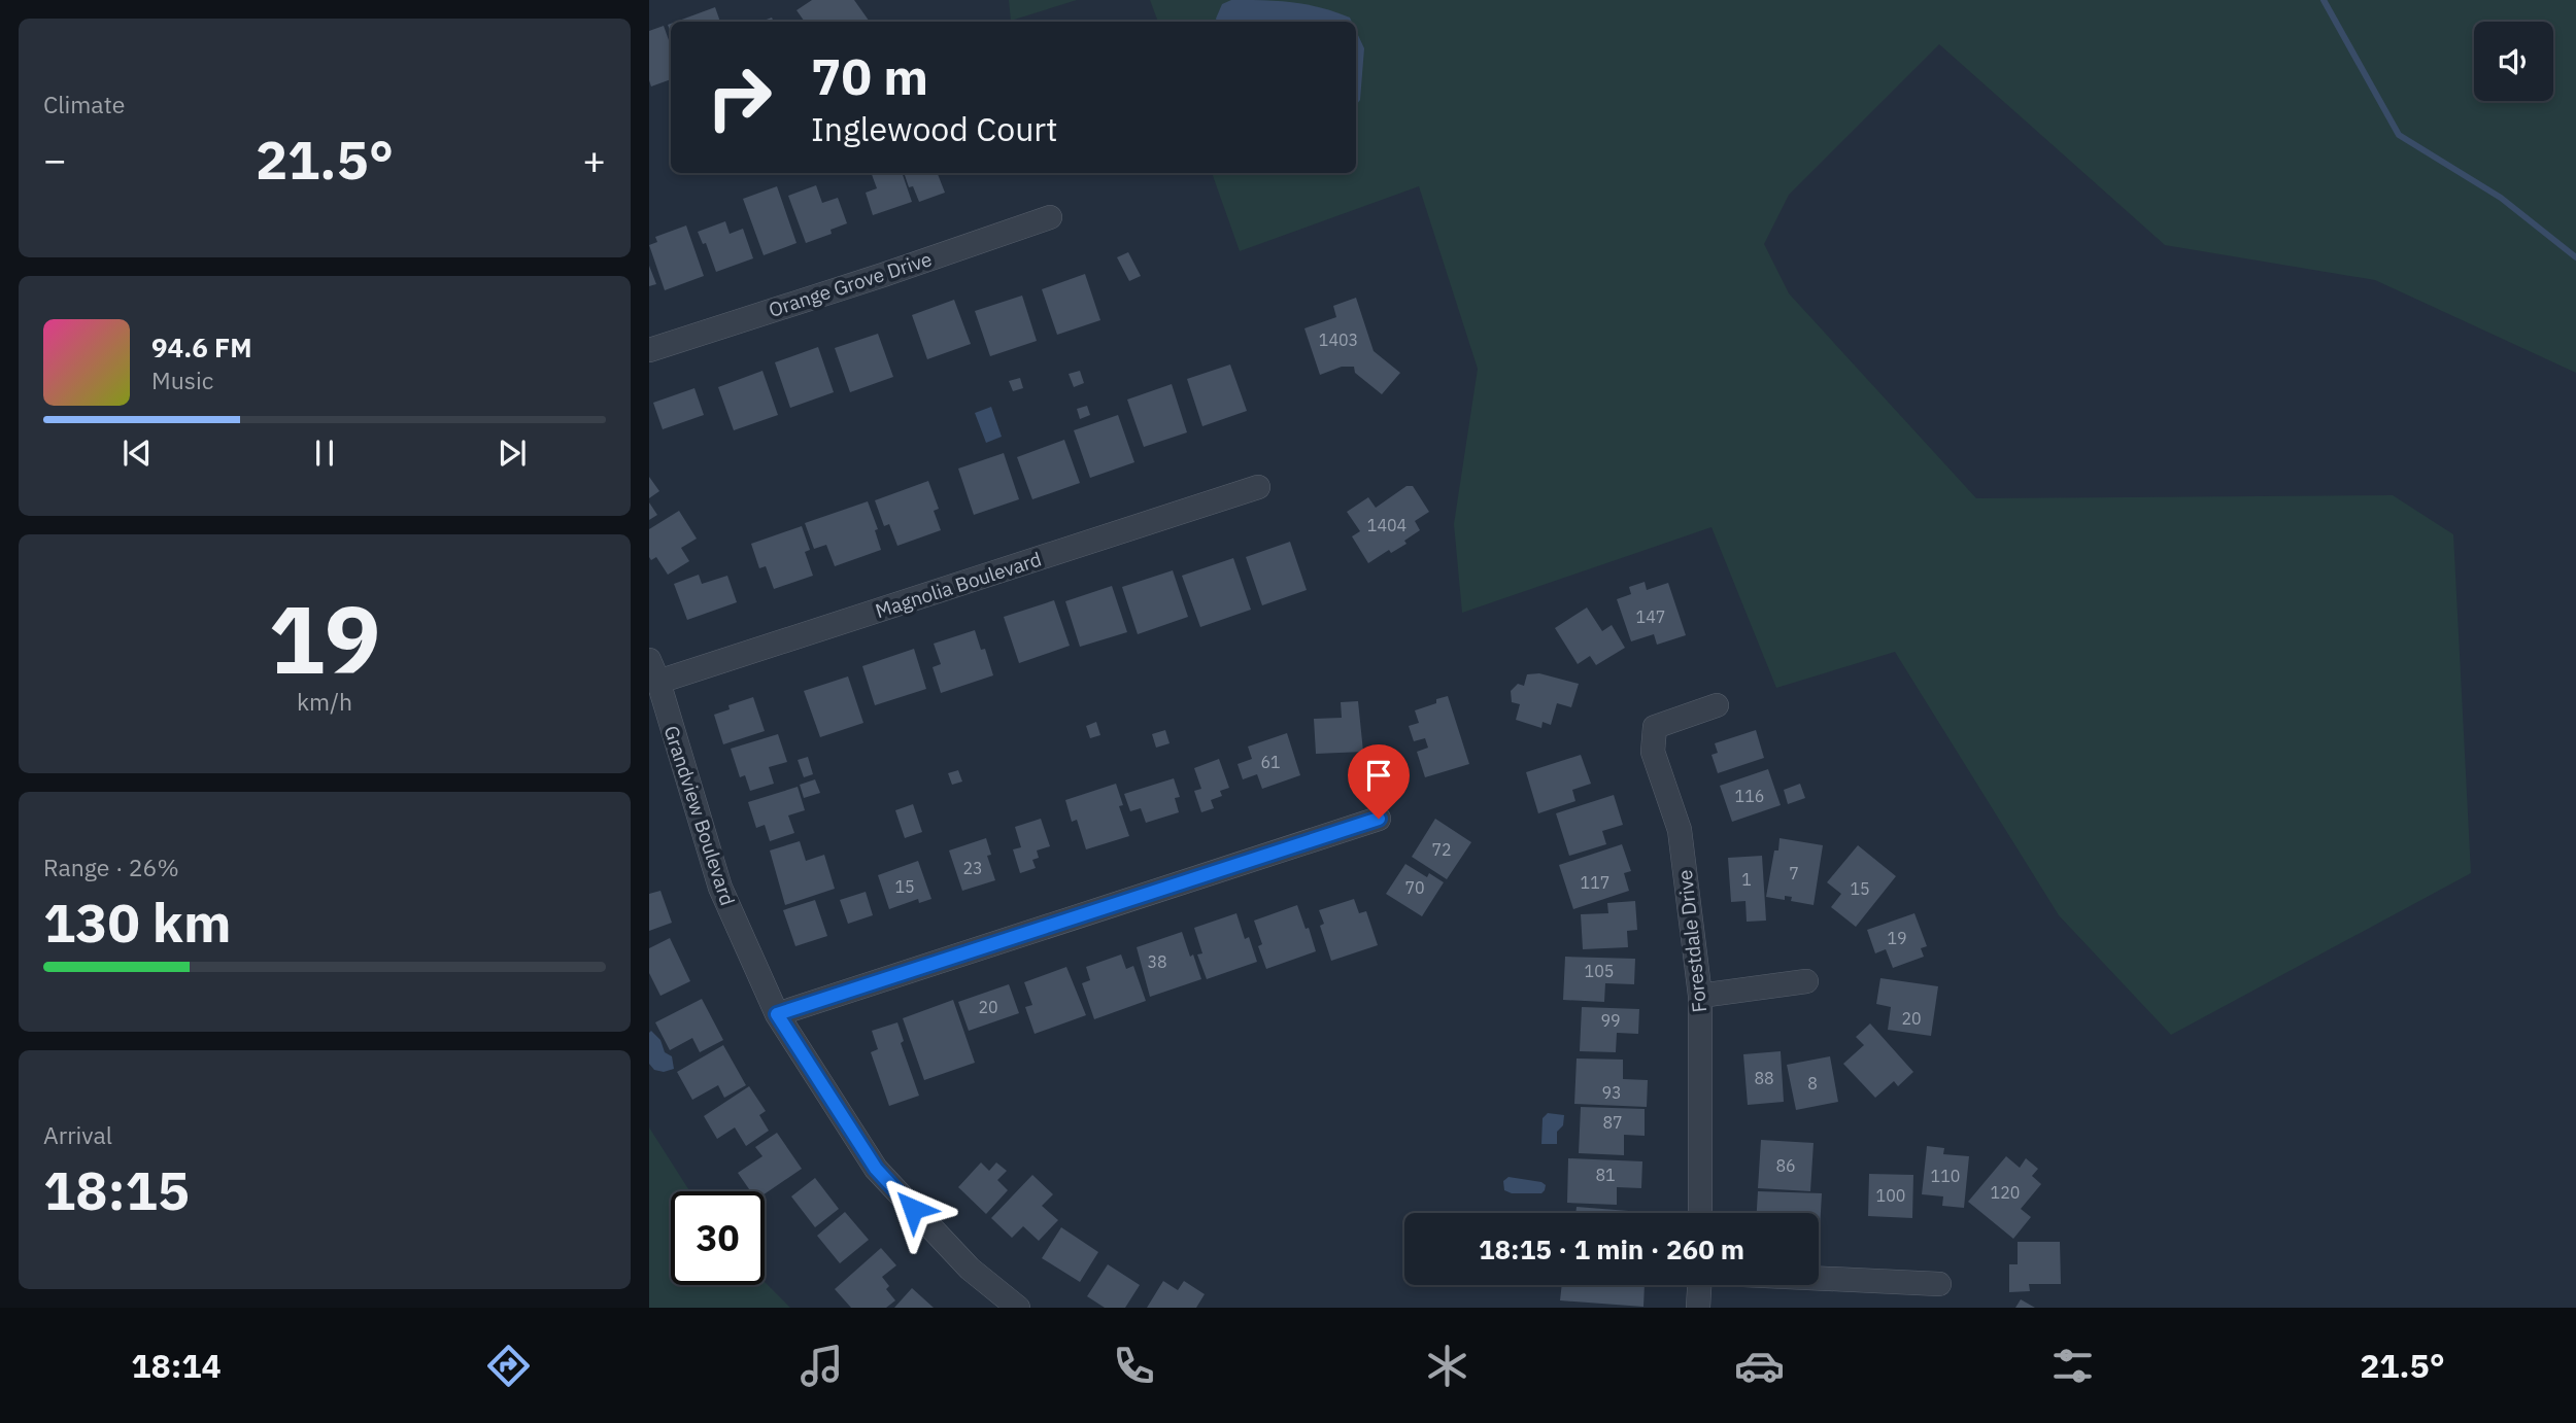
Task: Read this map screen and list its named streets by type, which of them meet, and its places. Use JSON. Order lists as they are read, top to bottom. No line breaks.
{"streets":{"street":["Orange Grove Drive","Magnolia Boulevard","Grandview Boulevard","Forestdale Drive"]},"crossings":[["Magnolia Boulevard","Grandview Boulevard"]],"house_numbers":["1403","1404","147","61","116","72","23","7","1","117","15","70","15","19","38","105","20","20","99","88","8","93","87","86","81","110","120","100"],"page":{"tile":["Climate",["19","km/h"],["Range · 26%","130 km"],["Arrival","18:15"]],"turn":["70 m","Inglewood Court"],"heat":["−","21.5°","+"],"song":["94.6 FM","Music"],"limit":"30","trip":"18:15 · 1 min · 260 m","tabs":["18:14","21.5°"]}}
